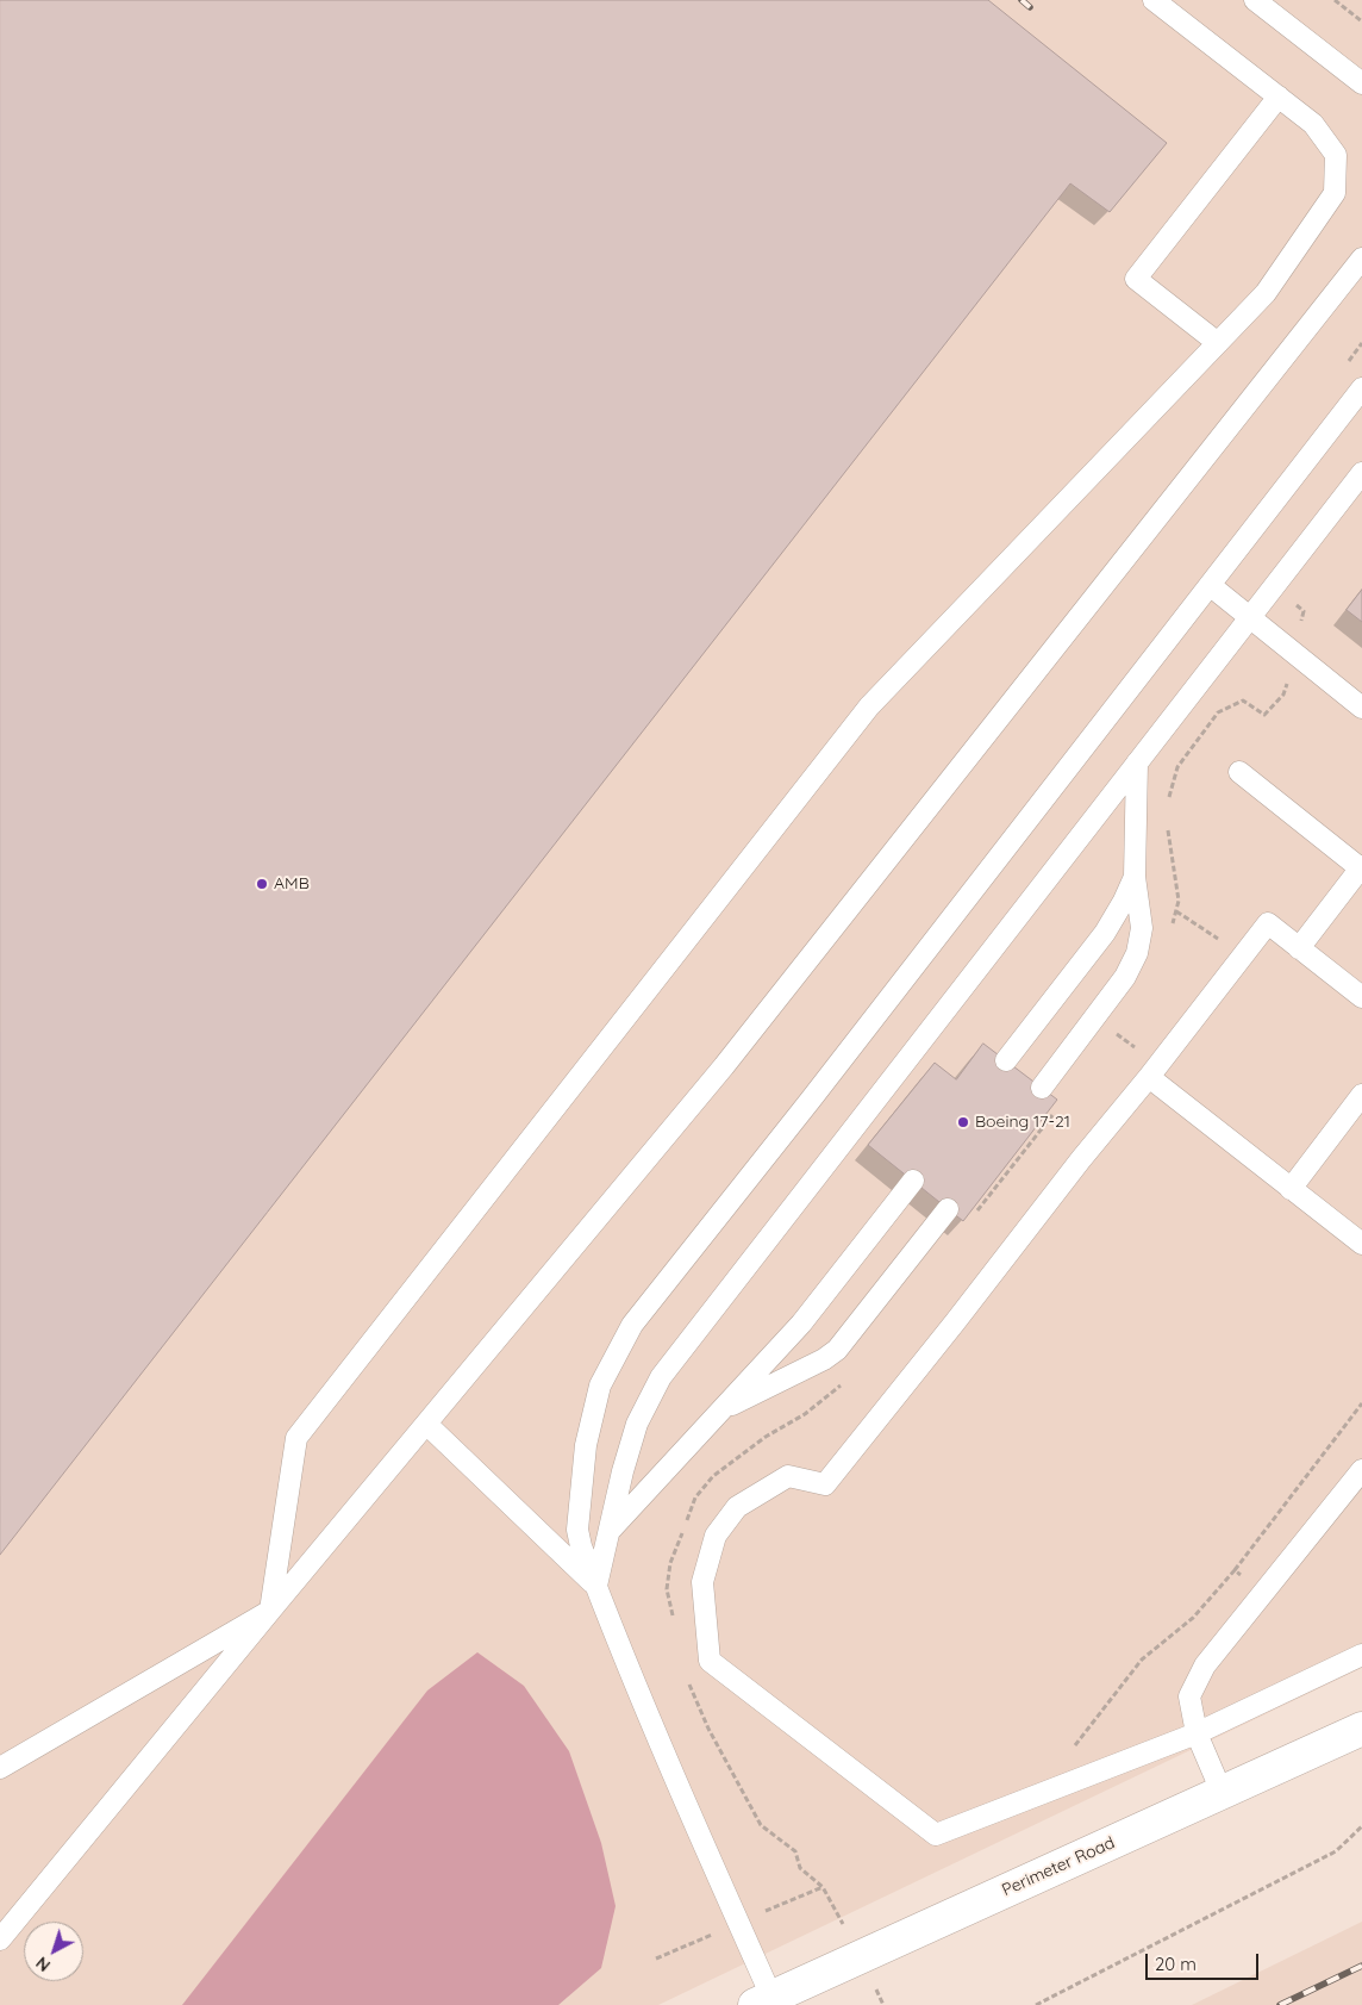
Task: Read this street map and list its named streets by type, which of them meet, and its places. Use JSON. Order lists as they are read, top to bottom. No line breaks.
{"streets":{"street":["Perimeter Road"]},"places":["AMB","Boeing 17-21"],"scale_bar":"20 m","north":"bottom left"}
